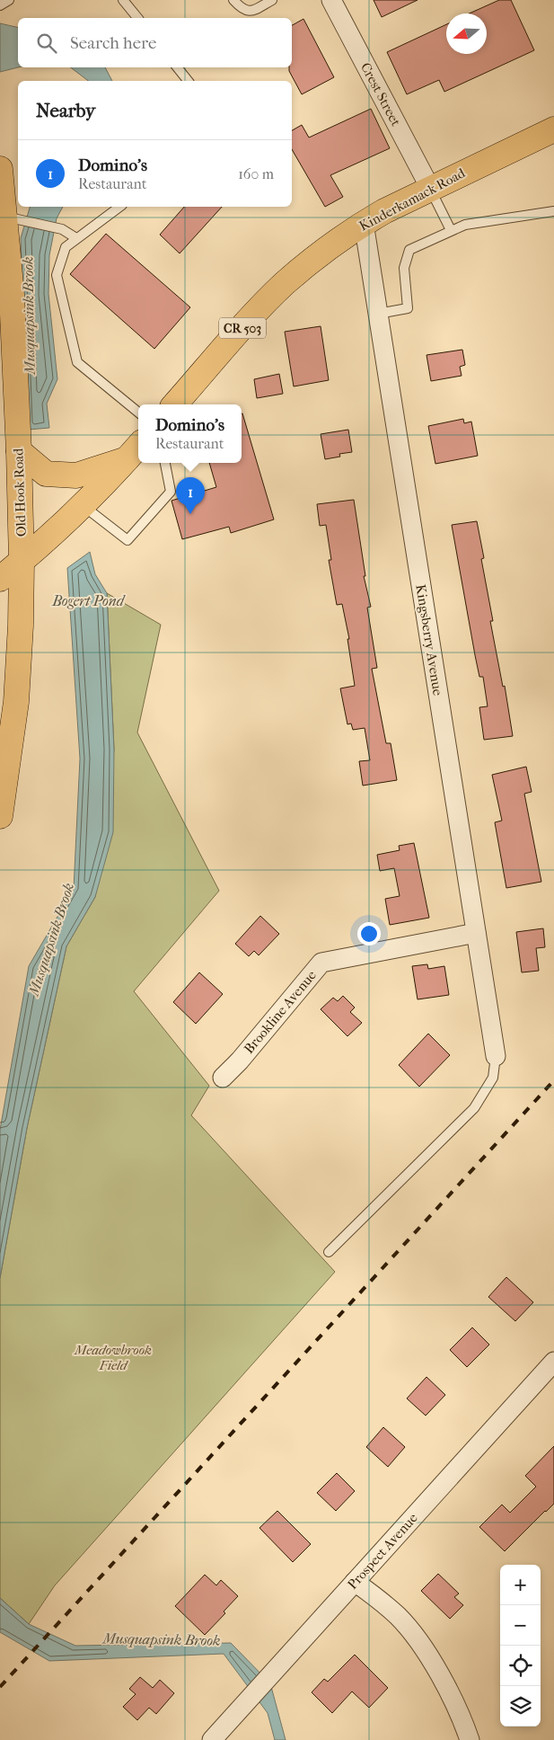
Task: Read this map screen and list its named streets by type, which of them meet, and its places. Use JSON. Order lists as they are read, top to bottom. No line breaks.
{"streets":{"main road":["Kinderkamack Road","CR 503","Old Hook Road"],"street":["Crest Street","Kingsberry Avenue","Brookline Avenue","Prospect Avenue"]},"crossings":[["Crest Street","Kinderkamack Road"],["Kinderkamack Road","Kingsberry Avenue"],["Kingsberry Avenue","Brookline Avenue"]],"water":["Musquapsink Brook","Bogert Pond"],"parks":["Meadowbrook Field"],"north":"left","page":{"search":"Search here","heading":"Nearby","list":[{"mark":"1","name":"Domino's","note":"Restaurant","value":"160 m"}],"popup":["Domino's","Restaurant"],"pins":"1","map_buttons":["+","−"]}}
